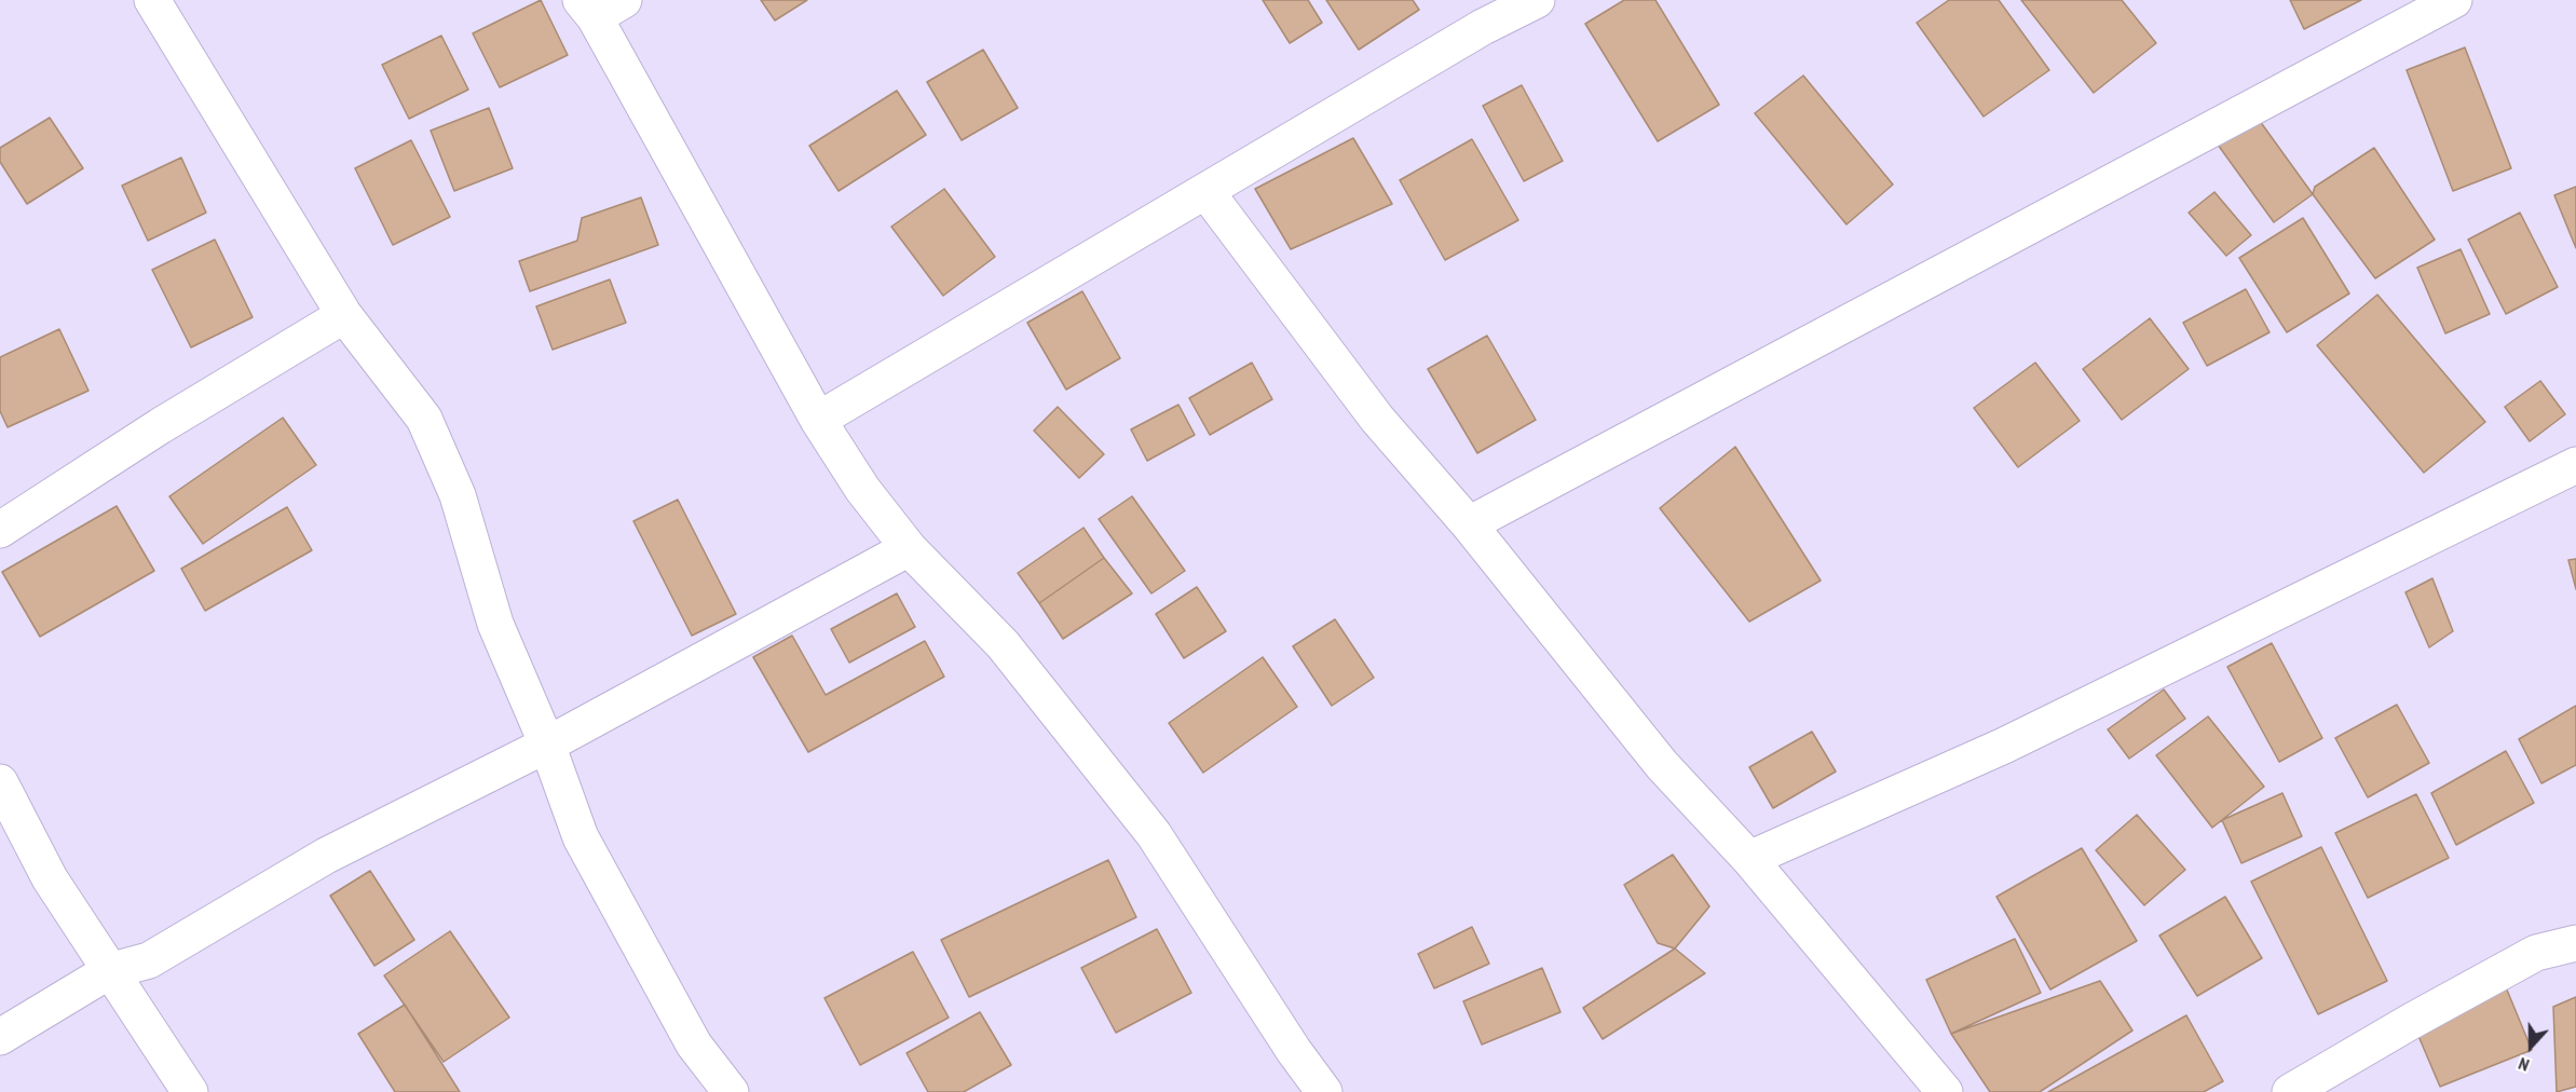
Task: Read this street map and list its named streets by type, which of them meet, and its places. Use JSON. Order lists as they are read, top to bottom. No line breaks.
{"north":"bottom"}
